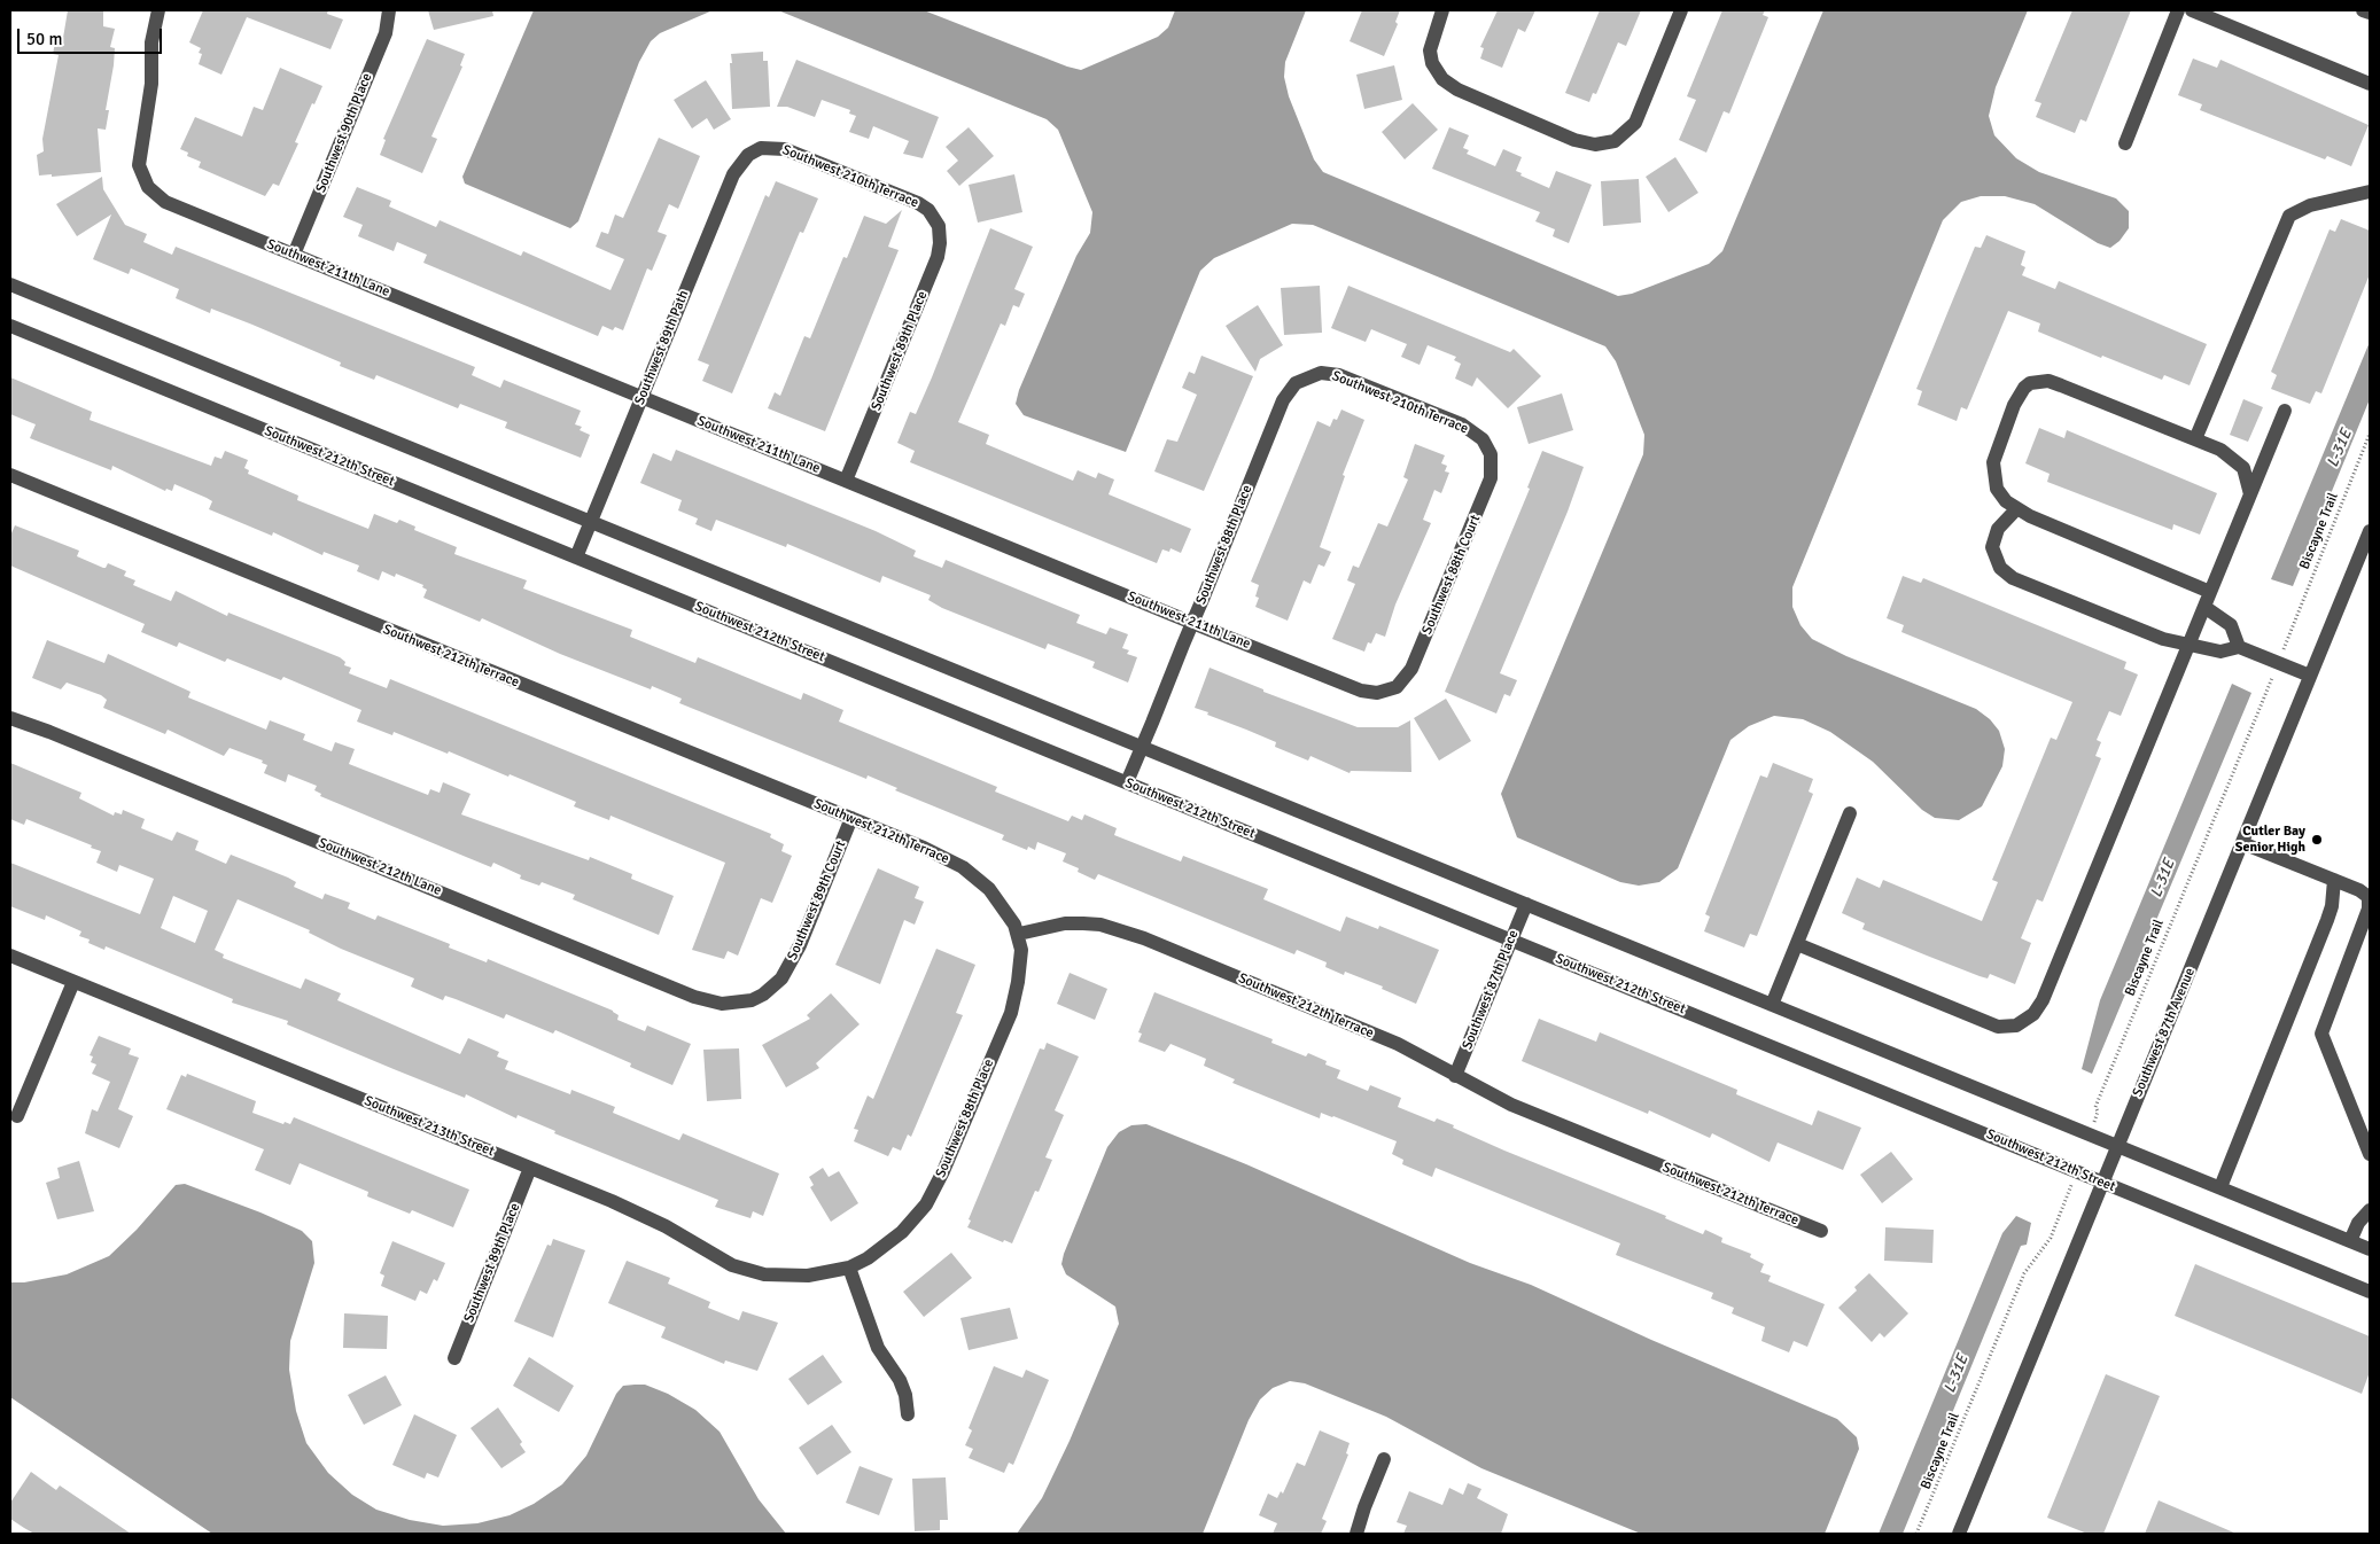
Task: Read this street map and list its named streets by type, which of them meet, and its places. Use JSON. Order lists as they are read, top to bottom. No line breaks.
{"streets":{"street":["Southwest 90th Place","Southwest 210th Terrace","Southwest 211th Lane","Southwest 89th Path","Southwest 89th Place","Southwest 212th Street","Southwest 88th Place","Southwest 88th Court","Southwest 212th Terrace","Southwest 212th Lane","Southwest 89th Court","Southwest 87th Place","Southwest 87th Avenue","Southwest 213th Street"],"path":["Biscayne Trail"]},"crossings":[["Southwest 90th Place","Southwest 211th Lane"],["Southwest 210th Terrace","Southwest 89th Path"],["Southwest 210th Terrace","Southwest 89th Place"],["Southwest 210th Terrace","Southwest 88th Place"],["Southwest 210th Terrace","Southwest 88th Court"],["Southwest 211th Lane","Southwest 89th Path"],["Southwest 211th Lane","Southwest 89th Place"],["Southwest 211th Lane","Southwest 88th Place"],["Southwest 211th Lane","Southwest 88th Court"],["Southwest 89th Path","Southwest 212th Street"],["Southwest 89th Place","Southwest 213th Street"],["Southwest 212th Street","Southwest 88th Place"],["Southwest 212th Street","Southwest 87th Place"],["Southwest 212th Street","Southwest 87th Avenue"],["Southwest 88th Place","Southwest 212th Terrace"],["Southwest 88th Place","Southwest 213th Street"],["Southwest 212th Terrace","Southwest 89th Court"],["Southwest 212th Terrace","Southwest 87th Place"],["Southwest 212th Lane","Southwest 89th Court"]],"water":["L-31E"],"places":["Cutler Bay Senior High"],"scale_bar":"50 m"}
